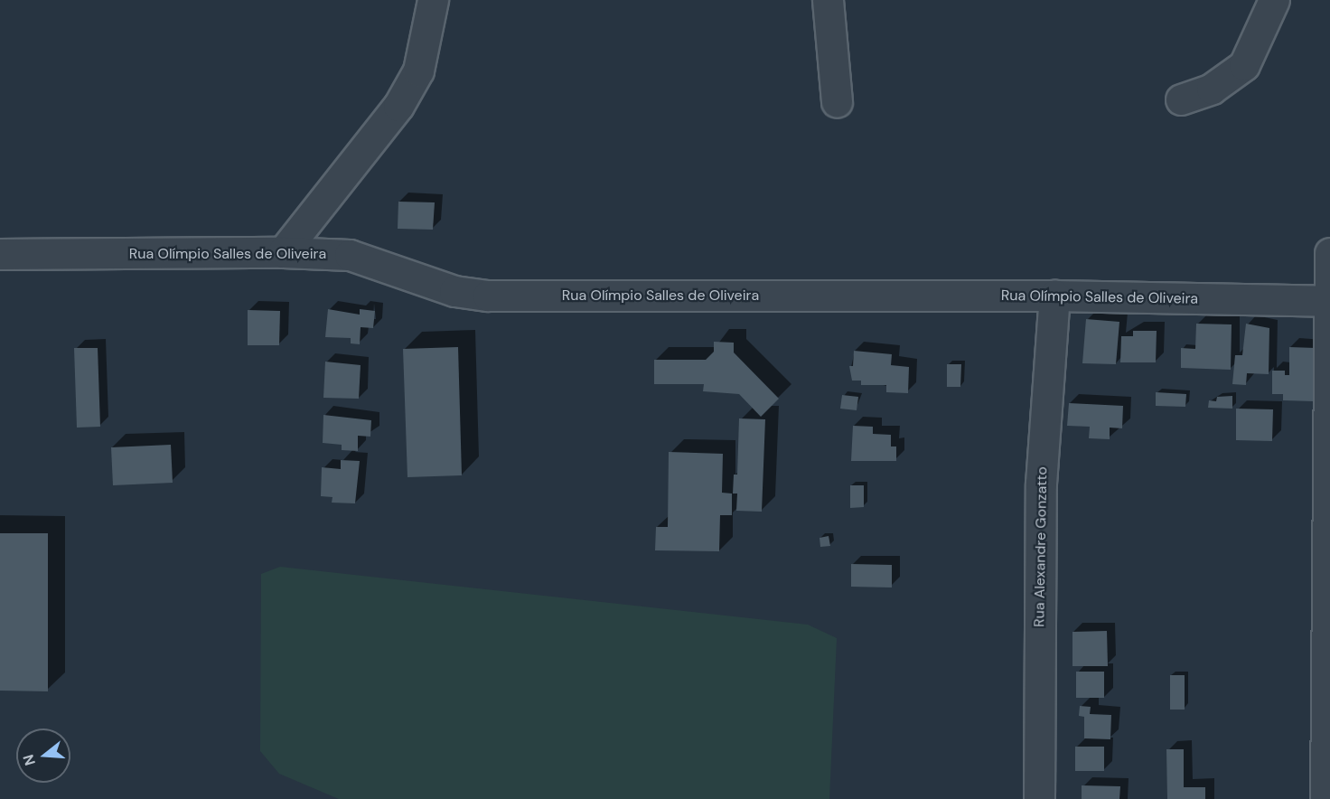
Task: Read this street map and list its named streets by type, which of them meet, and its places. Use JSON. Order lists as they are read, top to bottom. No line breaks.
{"streets":{"street":["Rua Olímpio Salles de Oliveira","Rua Alexandre Gonzatto"]},"crossings":[["Rua Olímpio Salles de Oliveira","Rua Alexandre Gonzatto"]],"north":"left"}
